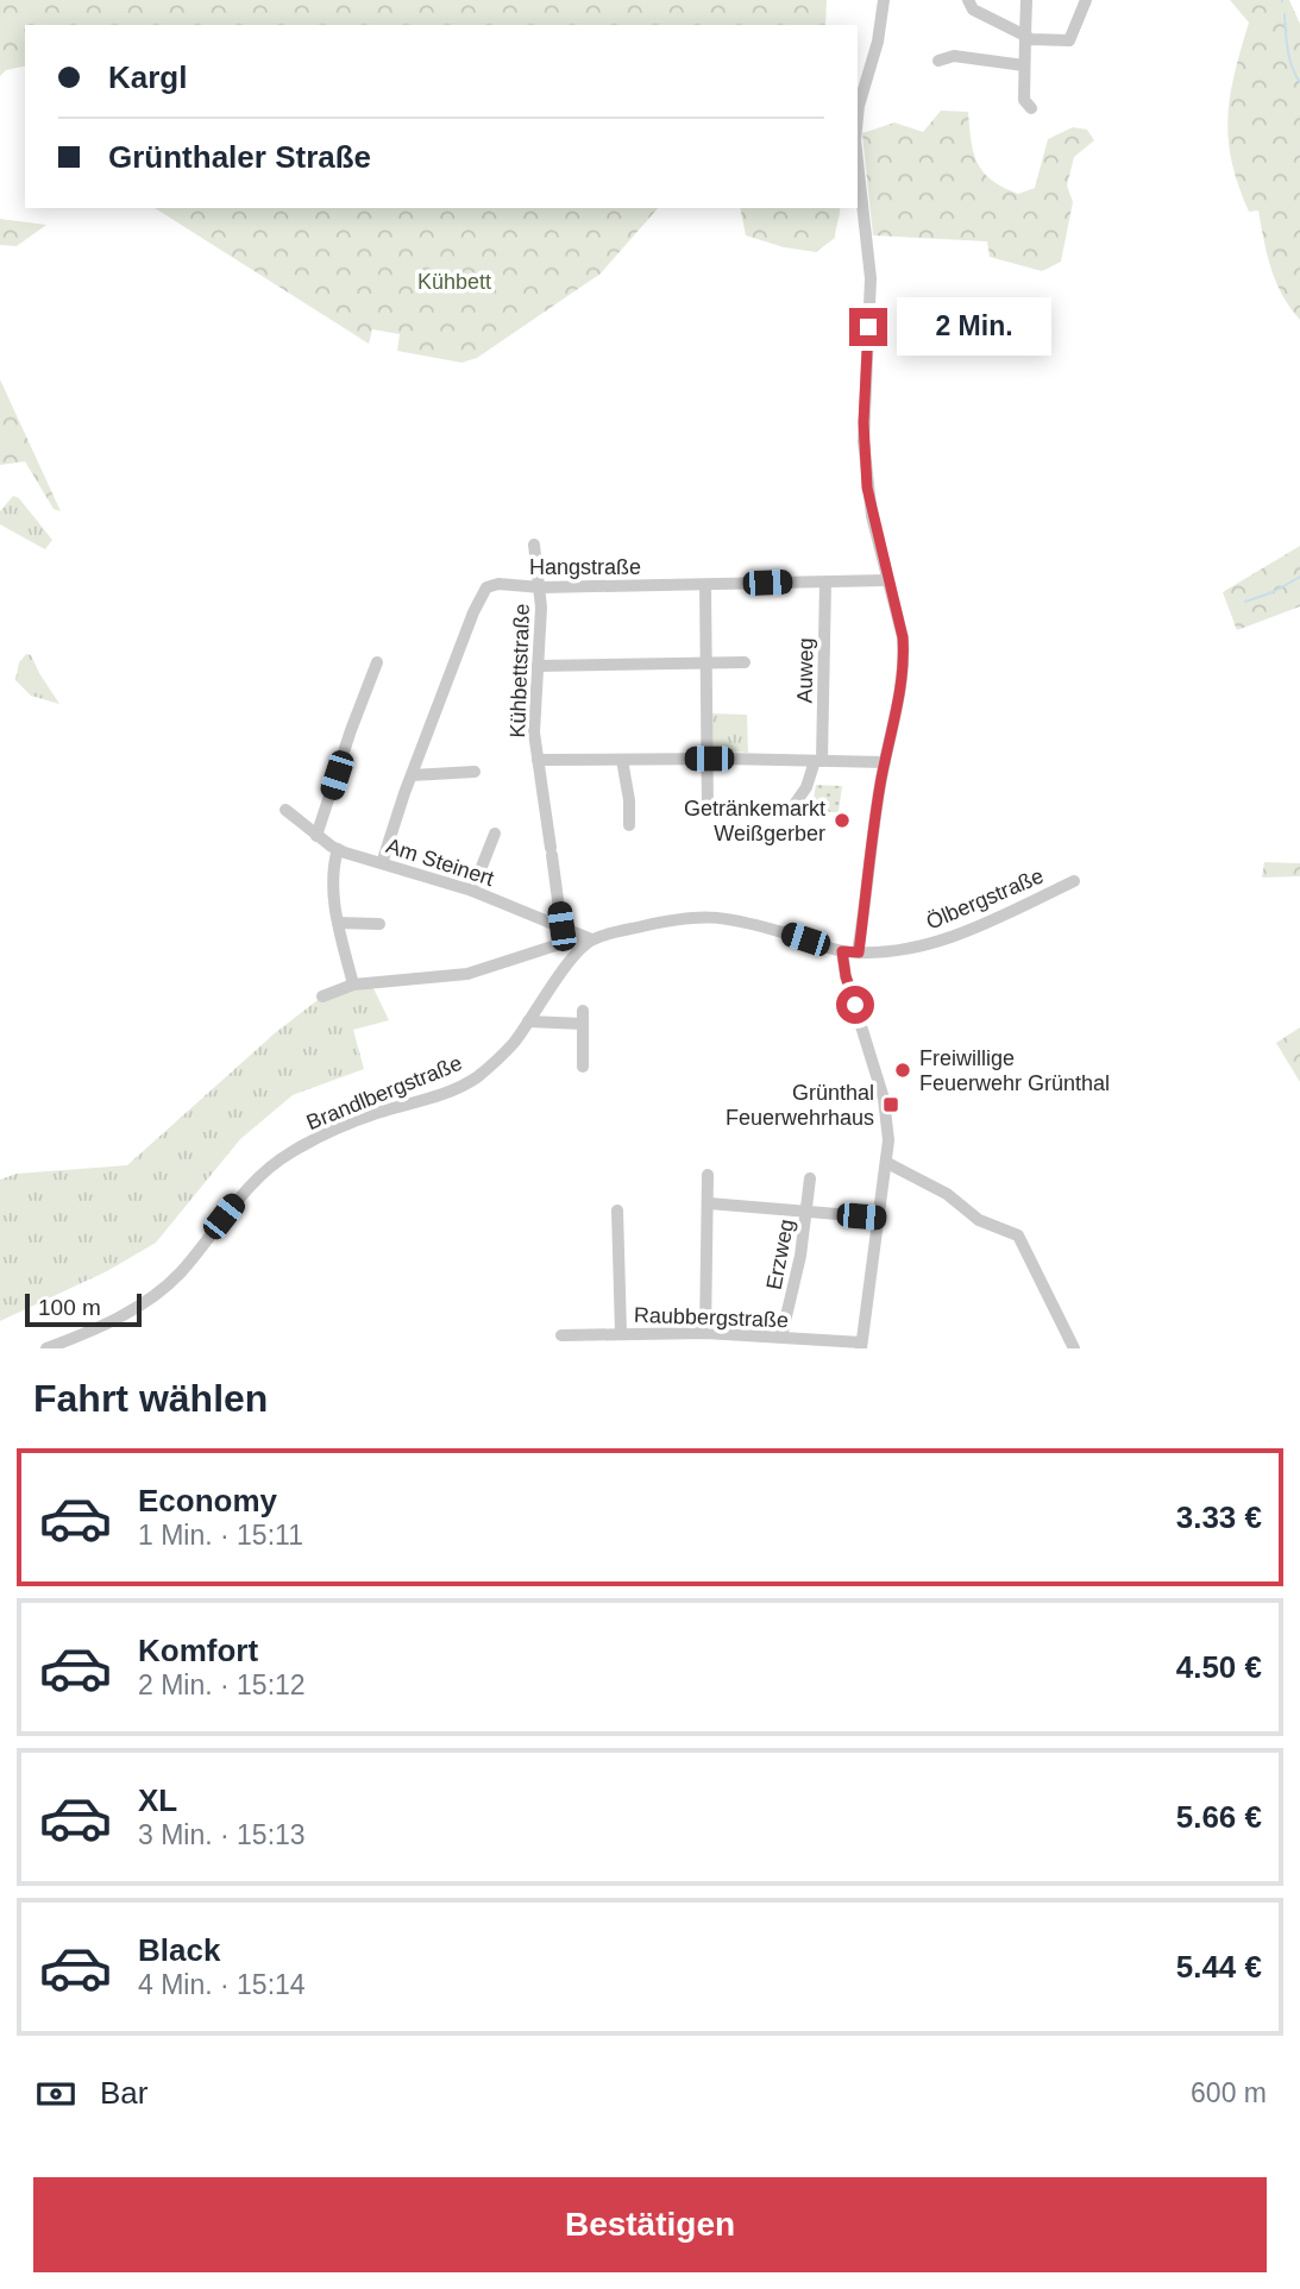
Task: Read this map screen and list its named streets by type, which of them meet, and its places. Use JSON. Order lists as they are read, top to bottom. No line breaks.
{"streets":{"street":["Hangstraße","Kühbettstraße","Auweg","Am Steinert","Ölbergstraße","Brandlbergstraße","Erzweg","Raubbergstraße"]},"crossings":[["Hangstraße","Kühbettstraße"],["Hangstraße","Auweg"],["Hangstraße","Am Steinert"],["Kühbettstraße","Am Steinert"],["Am Steinert","Brandlbergstraße"],["Erzweg","Raubbergstraße"]],"parks":["Kühbett"],"places":{"other":["Getränkemarkt Weißgerber","Freiwillige Feuerwehr Grünthal"],"transit":["Grünthal Feuerwehrhaus"]},"scale_bar":"100 m","page":{"banner":["Kargl","Grünthaler Straße"],"bubble":"2 Min.","scale":"100 m","heading":"Fahrt wählen","list":[{"name":"Economy","note":"1 Min. · 15:11","value":"3.33 €"},{"name":"Komfort","note":"2 Min. · 15:12","value":"4.50 €"},{"name":"XL","note":"3 Min. · 15:13","value":"5.66 €"},{"name":"Black","note":"4 Min. · 15:14","value":"5.44 €"}],"pay":["Bar","600 m"],"buttons":"Bestätigen"}}
